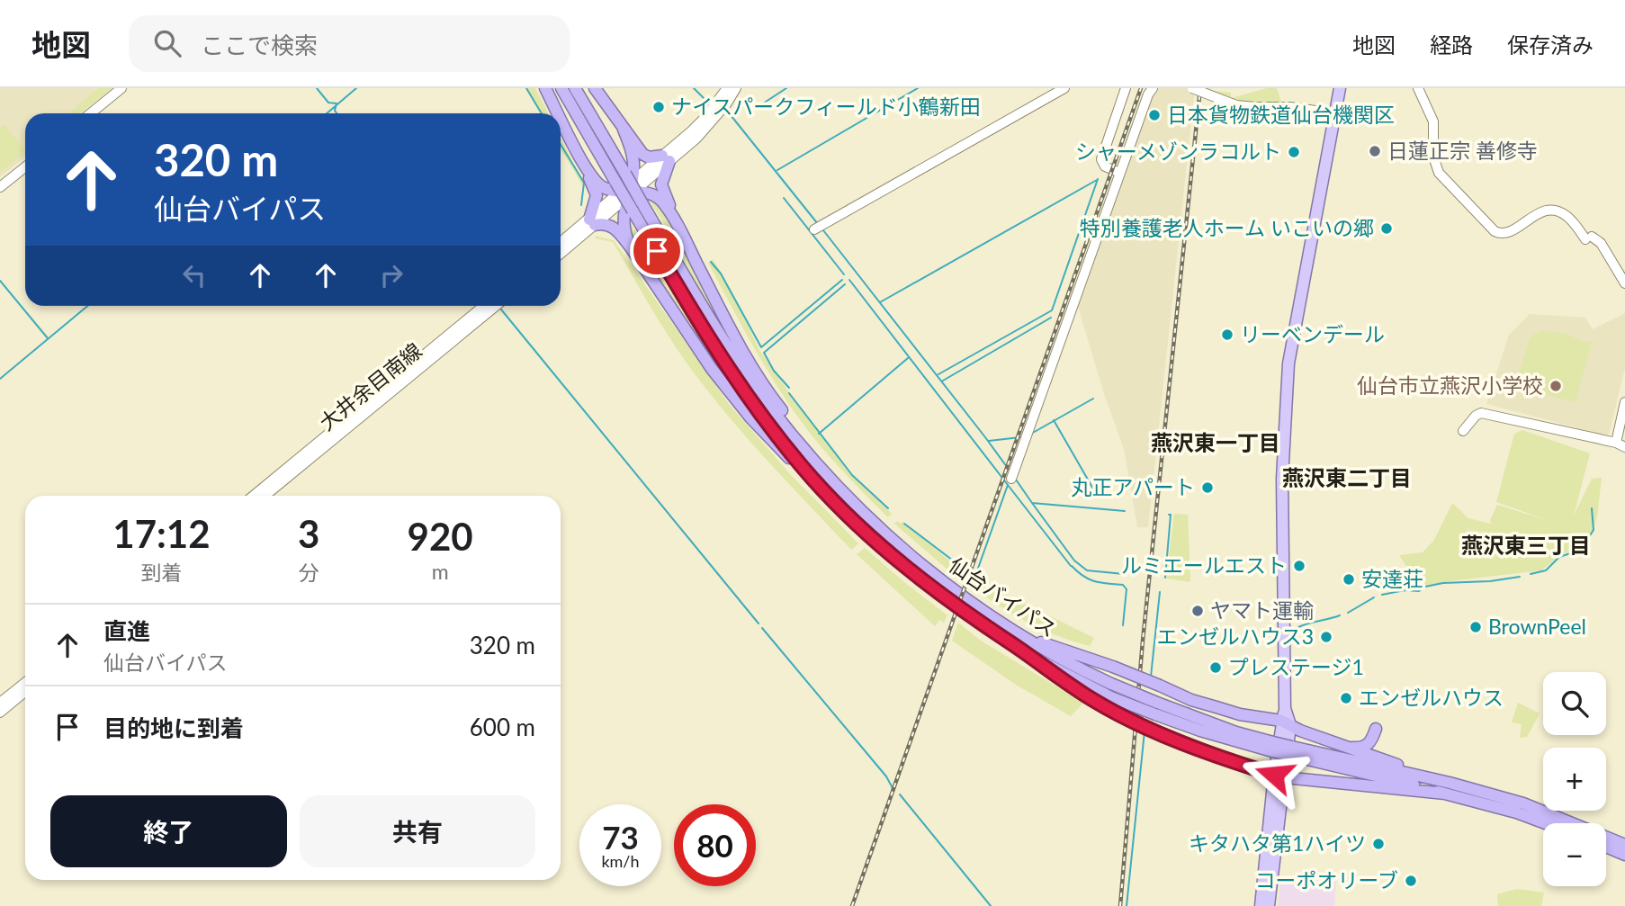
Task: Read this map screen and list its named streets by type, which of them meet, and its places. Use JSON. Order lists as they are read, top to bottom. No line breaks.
{"streets":{"highway":["仙台バイパス"],"street":["大井余目南線"]},"districts":["燕沢東一丁目","燕沢東二丁目","燕沢東三丁目"],"places":["ナイスパークフィールド小鶴新田","日本貨物鉄道仙台機関区","日蓮正宗 善修寺","シャーメゾンラコルト","特別養護老人ホーム いこいの郷","リーベンデール","仙台市立燕沢小学校","丸正アパート","ルミエールエスト","安達荘","ヤマト運輸","BrownPeel","エンゼルハウス3","プレステージ1","エンゼルハウス","キタハタ第1ハイツ","コーポオリーブ"],"page":{"header":"地図","search":"ここで検索","nav":["地図","経路","保存済み"],"turn":["320 m","仙台バイパス"],"eta":["17:12","到着","3","分","920","m"],"list":[{"name":"直進","note":"仙台バイパス","value":"320 m"},{"name":"目的地に到着","value":"600 m"}],"map_buttons":["+","−"],"buttons":["終了","共有"],"speed":"73 km/h","limit":"80"}}
